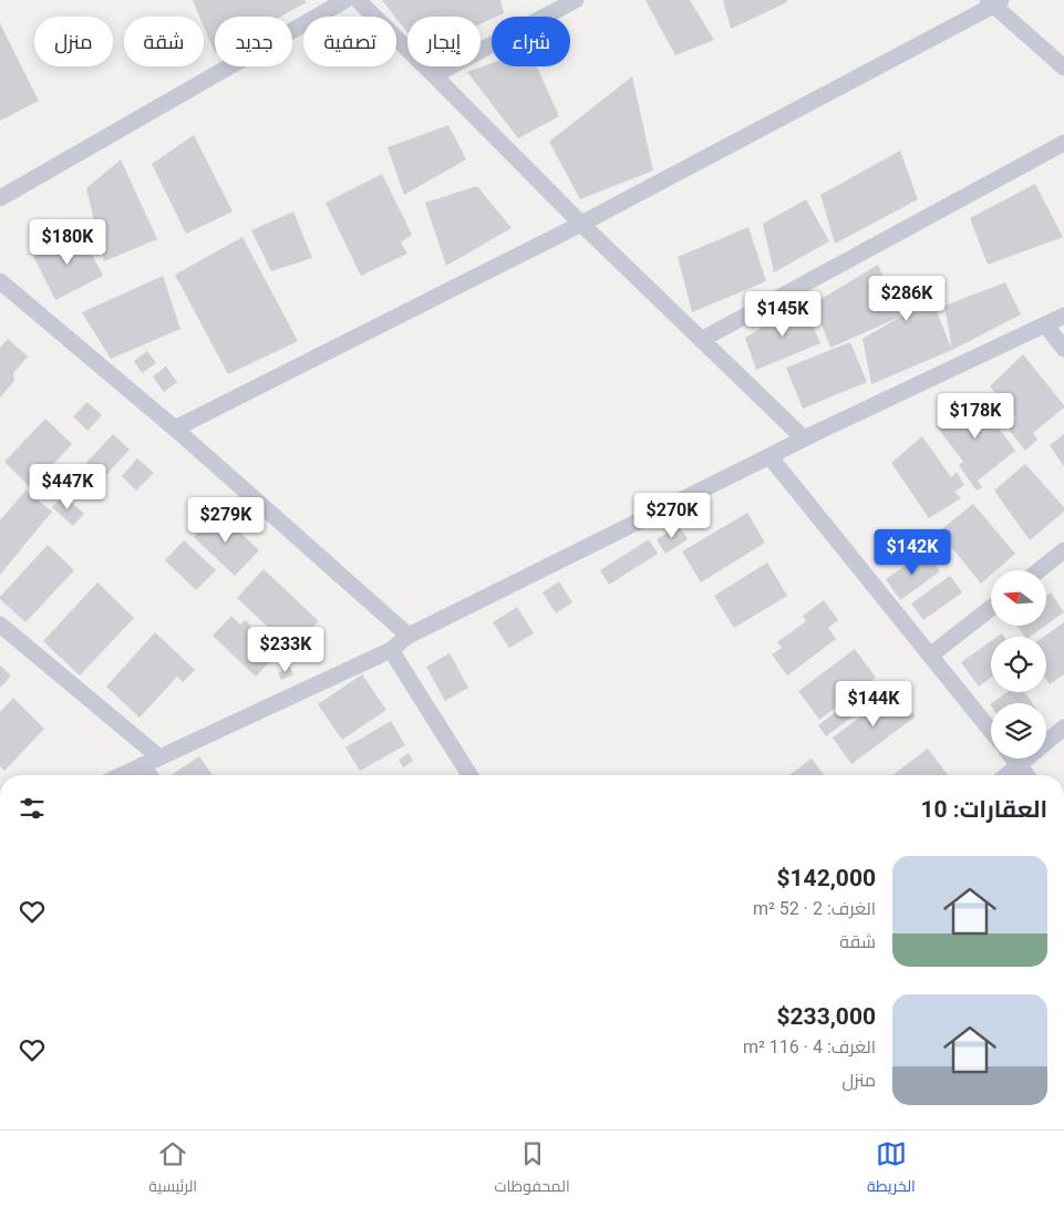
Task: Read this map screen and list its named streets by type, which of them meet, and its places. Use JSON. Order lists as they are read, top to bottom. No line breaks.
{"north":"left","page":{"chip":["شراء","إيجار","تصفية","جديد","شقة","منزل"],"price":["$180K","$286K","$145K","$178K","$447K","$270K","$279K","$142K","$233K","$144K"],"heading":"العقارات: 10","list":[{"name":"$142,000","note":"الغرف: 2 · 52 m² · شقة"},{"name":"$233,000","note":"الغرف: 4 · 116 m² · منزل"}],"tabs":["الخريطة","المحفوظات","الرئيسية"]}}
